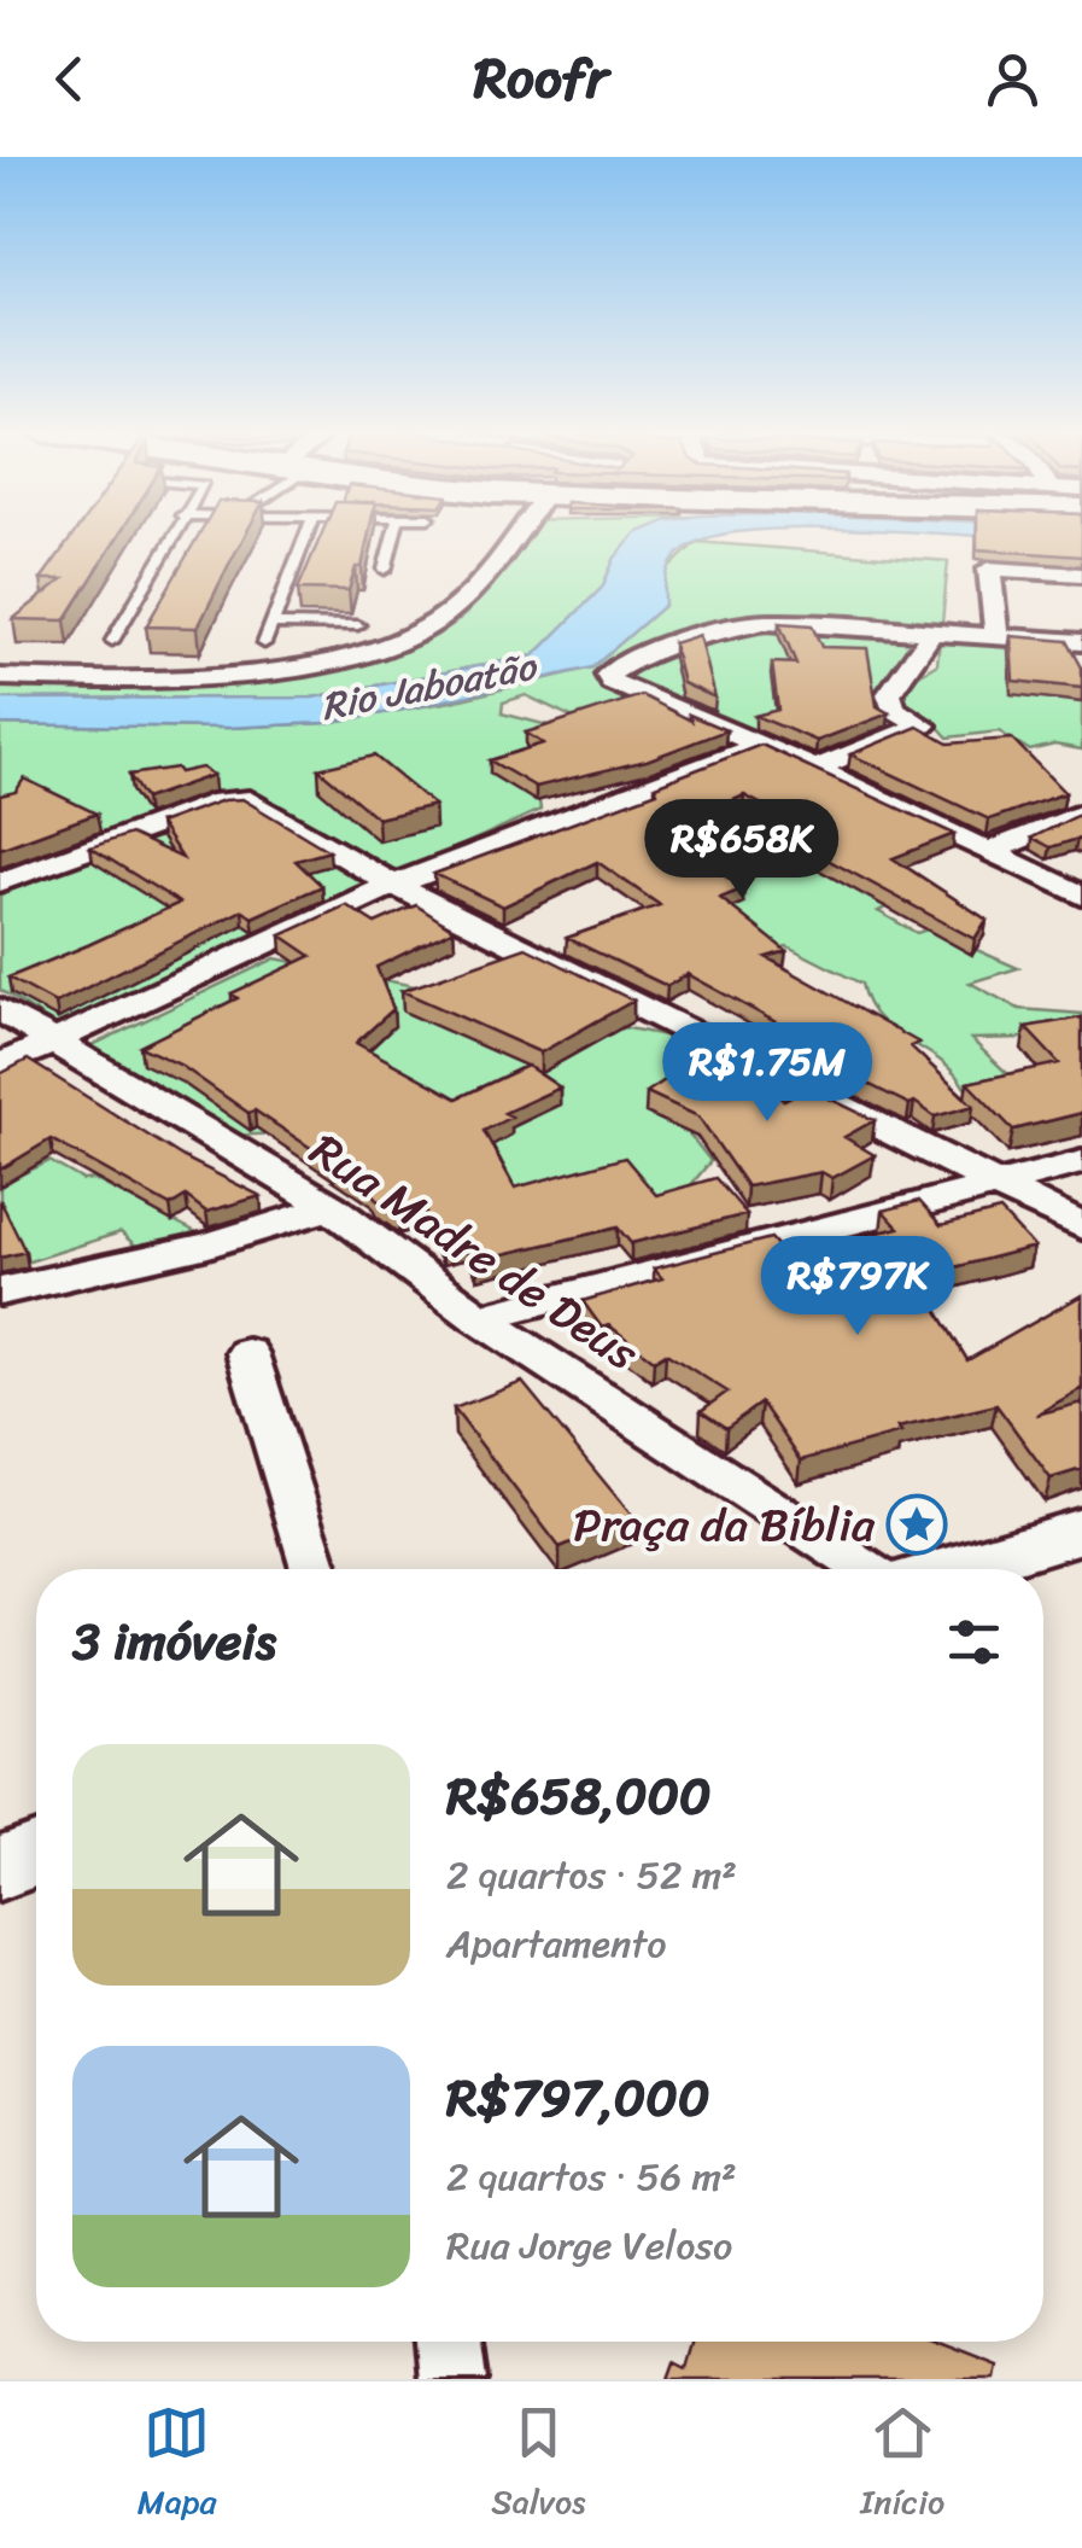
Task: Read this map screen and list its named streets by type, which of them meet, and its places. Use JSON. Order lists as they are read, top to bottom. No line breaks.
{"streets":{"street":["Rua Madre de Deus"]},"water":["Rio Jaboatão"],"places":{"place":["Praça da Bíblia"]},"page":{"header":"Roofr","price":["R$658K","R$1.75M","R$797K"],"heading":"3 imóveis","list":[{"name":"R$658,000","note":"2 quartos · 52 m² · Apartamento"},{"name":"R$797,000","note":"2 quartos · 56 m² · Rua Jorge Veloso"}],"tabs":["Mapa","Salvos","Início"]}}
